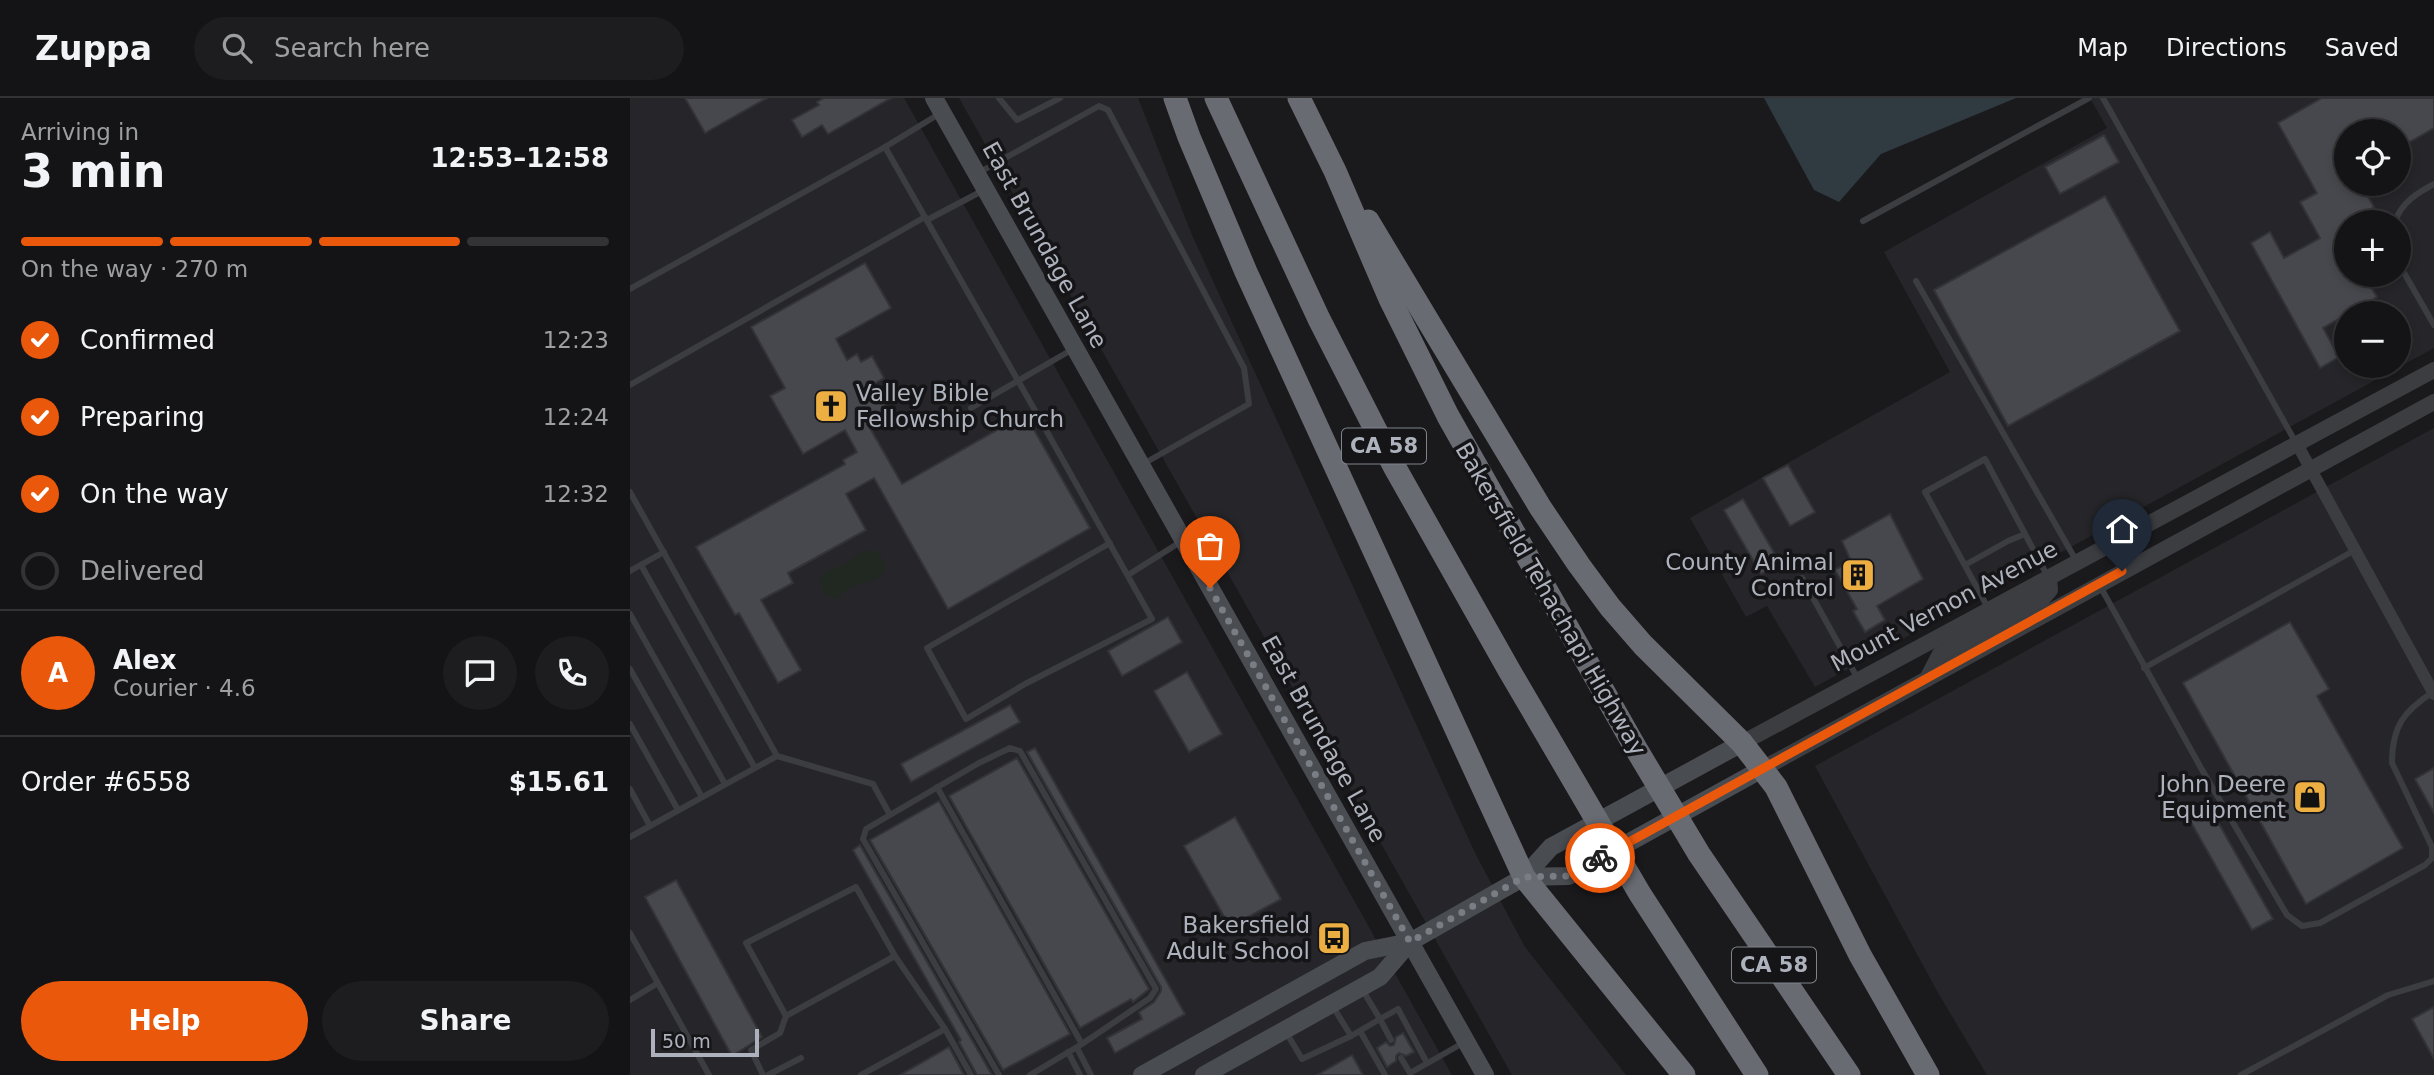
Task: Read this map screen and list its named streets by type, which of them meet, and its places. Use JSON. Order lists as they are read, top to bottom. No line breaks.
{"streets":{"highway":["CA 58","Bakersfield Tehachapi Highway"],"main road":["East Brundage Lane","Mount Vernon Avenue"]},"crossings":[["East Brundage Lane","Mount Vernon Avenue"]],"places":{"church":["Valley Bible Fellowship Church"],"building":["County Animal Control"],"shop":["John Deere Equipment"],"bus stop":["Bakersfield Adult School"]},"scale_bar":"50 m","page":{"header":"Zuppa","search":"Search here","nav":["Map","Directions","Saved"],"heading":["3 min","Arriving in","12:53–12:58"],"panel":["Alex","Courier · 4.6","Order #6558","$15.61"],"map_buttons":["+","−"],"bar":"On the way · 270 m","list":[["Confirmed","12:23"],["Preparing","12:24"],["On the way","12:32"],"Delivered"],"round":"A","buttons":["Help","Share"],"scale":"50 m"}}
